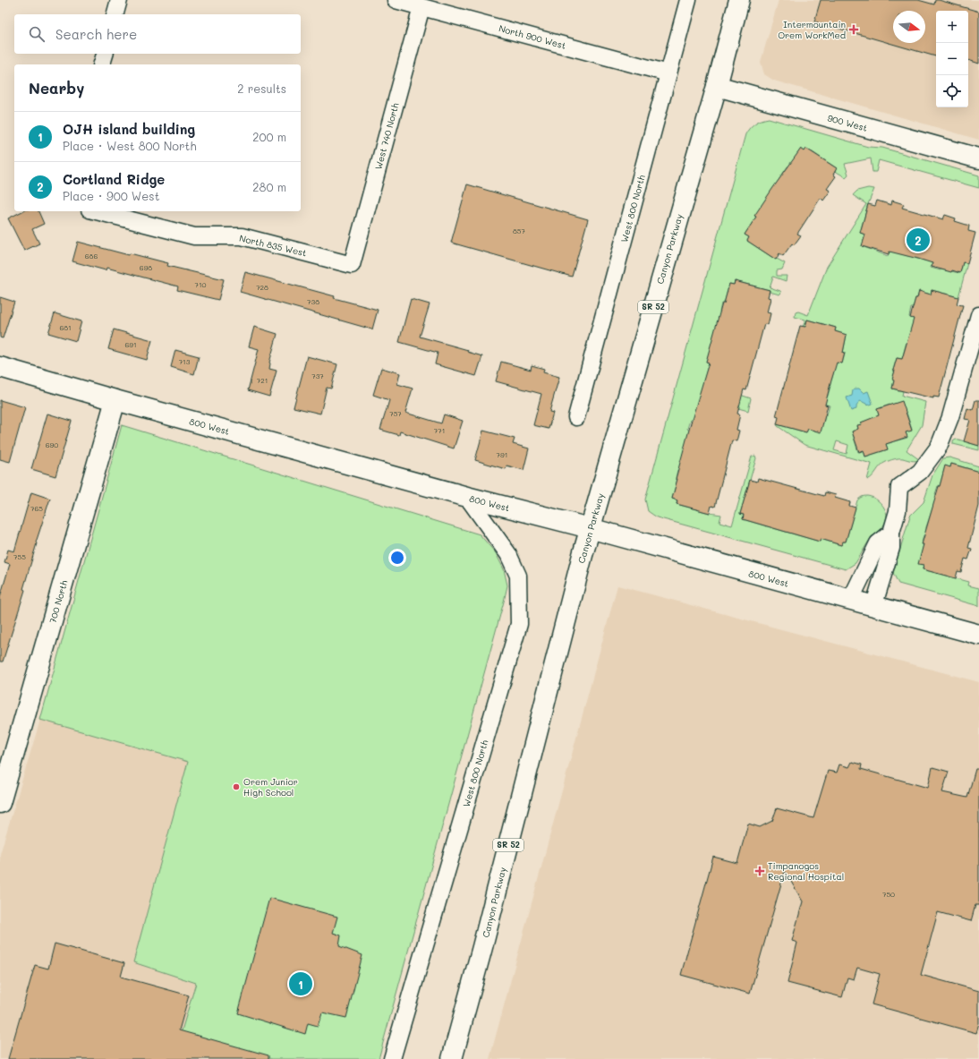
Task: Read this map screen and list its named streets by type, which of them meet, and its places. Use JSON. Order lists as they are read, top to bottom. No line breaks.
{"streets":{"main road":["900 West","Canyon Parkway","SR 52","800 West","700 North"],"street":["North 900 West","West 740 North","West 800 North","North 835 West"]},"crossings":[["North 900 West","West 740 North"],["North 900 West","West 800 North"],["900 West","Canyon Parkway"],["West 740 North","North 835 West"],["West 800 North","800 West"],["Canyon Parkway","800 West"],["800 West","700 North"]],"places":{"health":["Intermountain Orem WorkMed","Timpanogos Regional Hospital"],"other":["Orem Junior High School"]},"house_numbers":["857","686","698","710","728","738","681","691","713","737","721","757","771","690","791","765","755","750"],"north":"right","page":{"map_buttons":["+","−"],"search":"Search here","heading":["Nearby","2 results"],"list":[{"mark":"1","name":"OJH island building","note":"Place · West 800 North","value":"200 m"},{"mark":"2","name":"Cortland Ridge","note":"Place · 900 West","value":"280 m"}],"pins":["2","1"]}}
